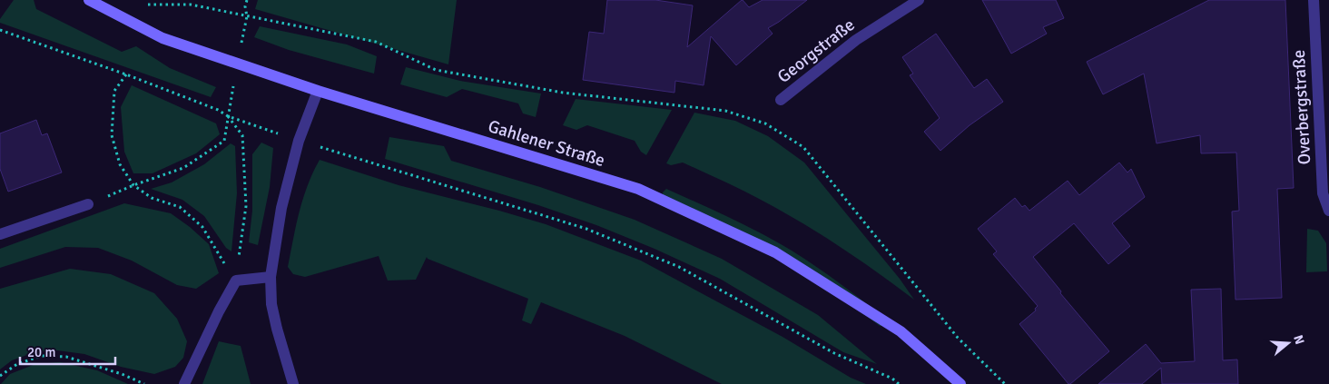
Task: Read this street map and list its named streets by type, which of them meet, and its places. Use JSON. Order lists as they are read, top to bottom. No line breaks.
{"streets":{"main road":["Gahlener Straße"],"street":["Georgstraße","Overbergstraße"]},"scale_bar":"20 m","north":"right"}
